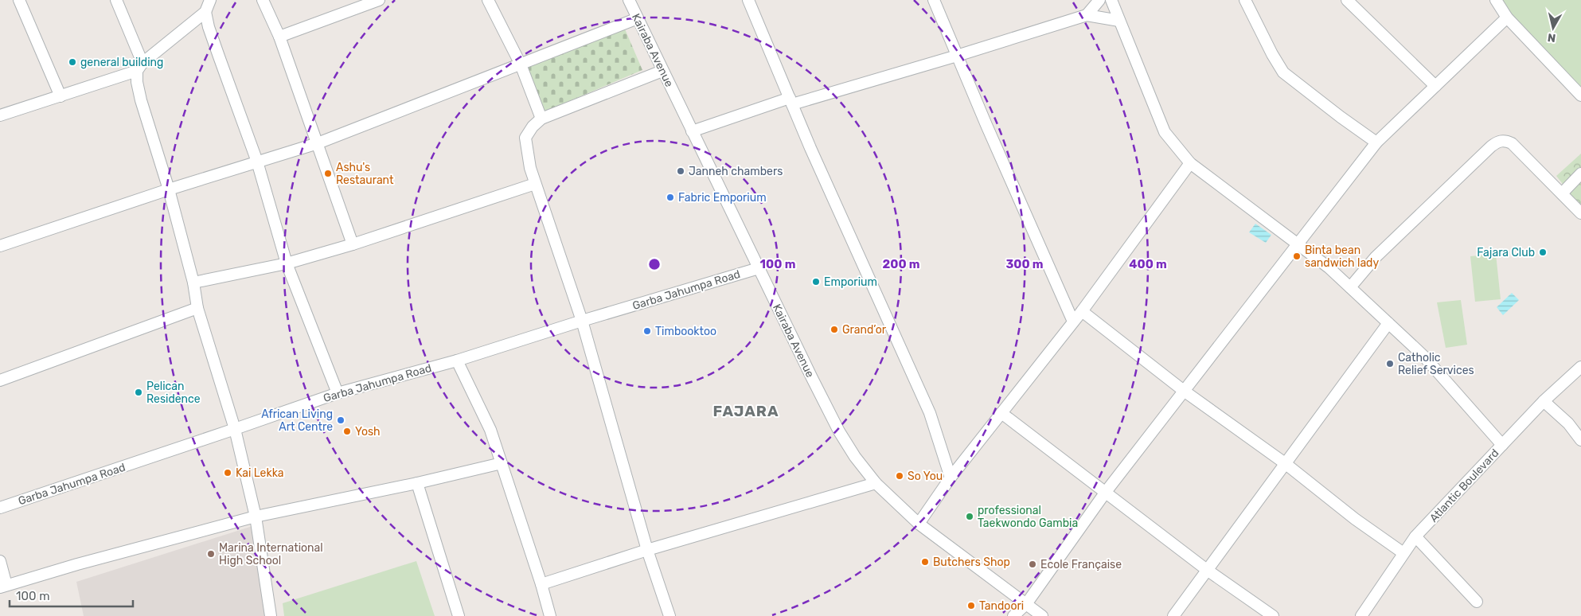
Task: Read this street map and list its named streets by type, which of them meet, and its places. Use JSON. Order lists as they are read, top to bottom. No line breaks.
{"streets":{"street":["Kairaba Avenue","Garba Jahumpa Road","Atlantic Boulevard"]},"crossings":[["Kairaba Avenue","Garba Jahumpa Road"]],"districts":["FAJARA"],"places":["general building","Janneh chambers","Ashu's Restaurant","Fabric Emporium","Fajara Club","Binta bean sandwich lady","Emporium","Grand’or","Timbooktoo","Catholic Relief Services","Pelican Residence","African Living Art Centre","Yosh","Kai Lekka","So You","professional Taekwondo Gambia","Marina International High School","Butchers Shop","Ecole Française","Tandoori"],"scale_bar":"100 m","north":"bottom","rings":["100 m","200 m","300 m","400 m"]}
